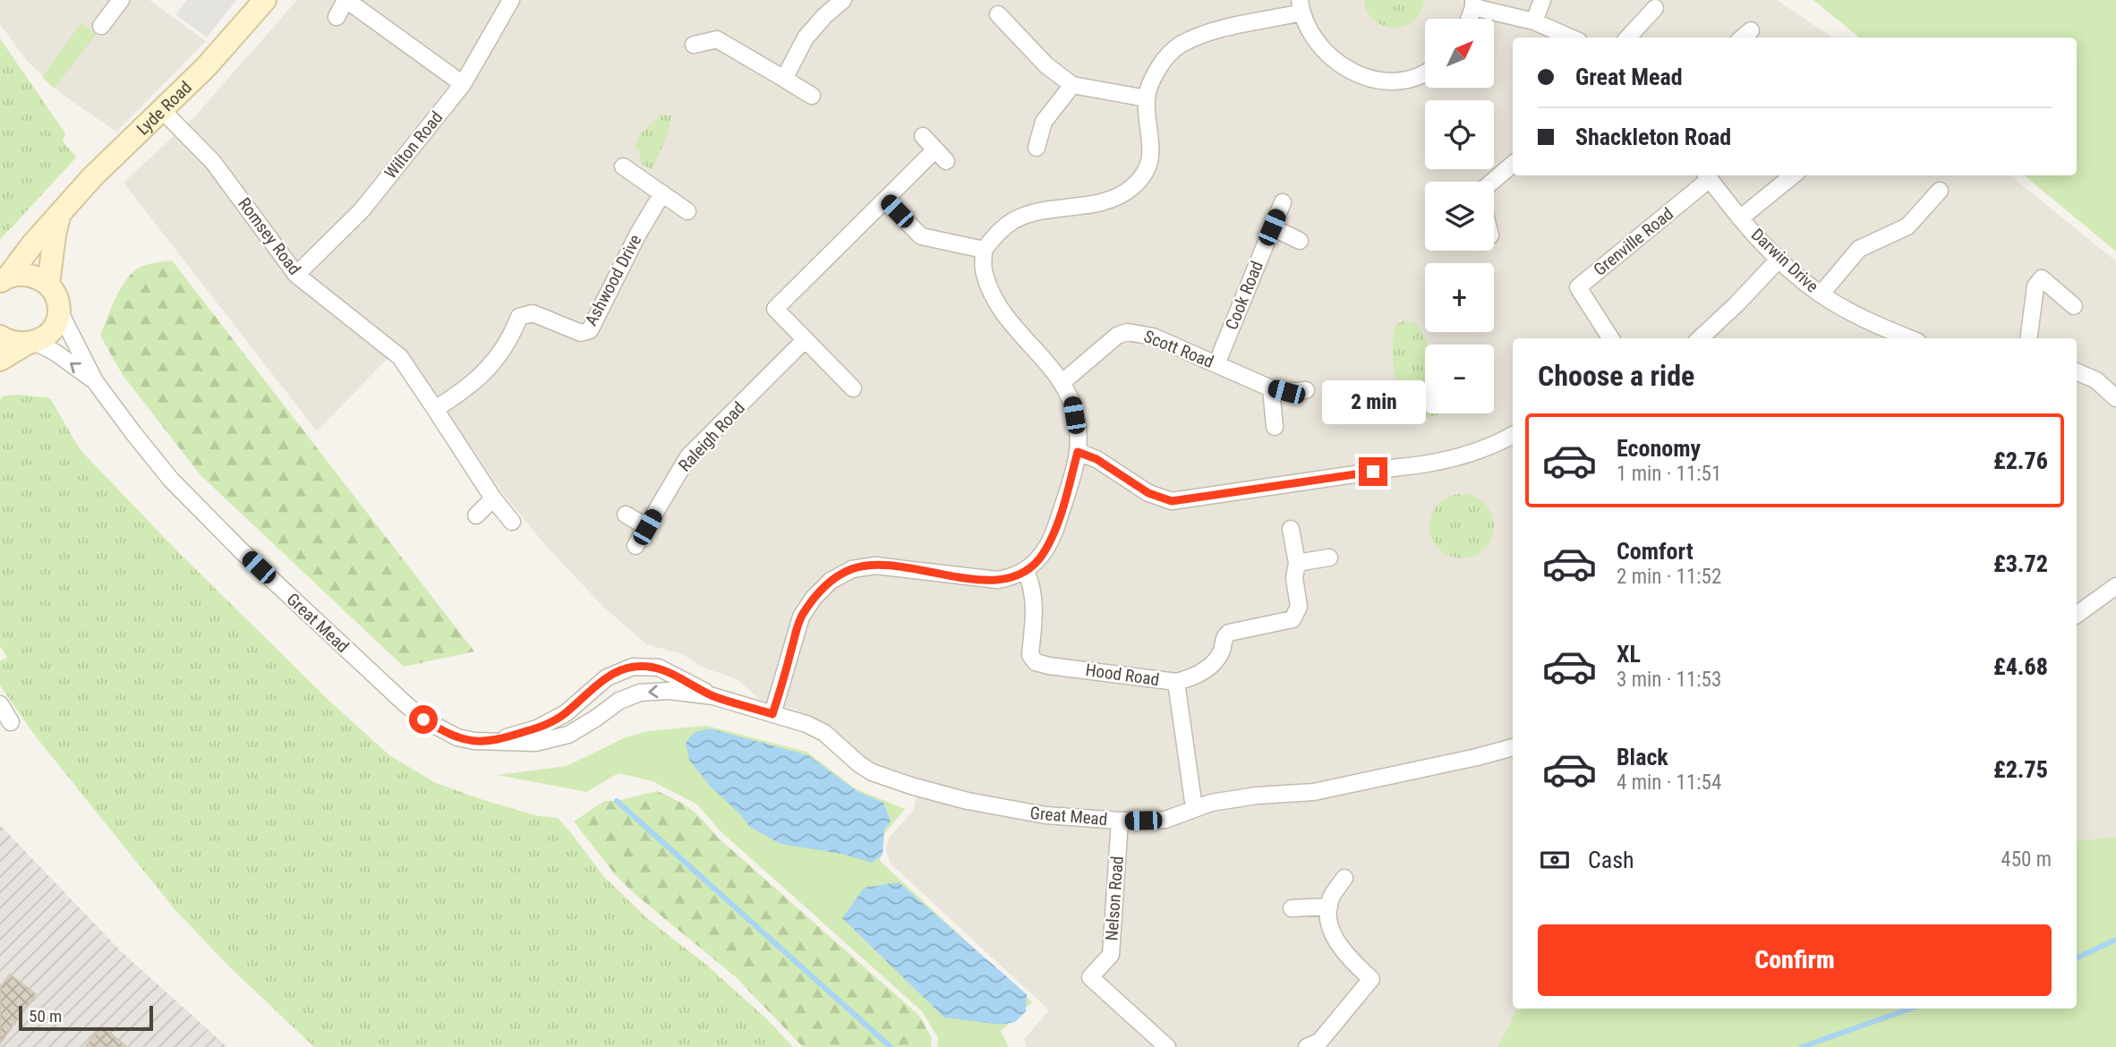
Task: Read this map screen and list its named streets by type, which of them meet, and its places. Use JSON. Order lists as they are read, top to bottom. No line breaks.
{"streets":{"street":["Lyde Road","Wilton Road","Romsey Road","Grenville Road","Darwin Drive","Ashwood Drive","Cook Road","Scott Road","Raleigh Road","Great Mead","Hood Road","Nelson Road"]},"crossings":[["Lyde Road","Romsey Road"],["Wilton Road","Romsey Road"],["Romsey Road","Ashwood Drive"],["Grenville Road","Darwin Drive"],["Cook Road","Scott Road"],["Great Mead","Hood Road"],["Great Mead","Nelson Road"]],"scale_bar":"50 m","north":"top right","page":{"map_buttons":["+","−"],"banner":["Great Mead","Shackleton Road"],"heading":"Choose a ride","bubble":"2 min","list":[{"name":"Economy","note":"1 min · 11:51","value":"£2.76"},{"name":"Comfort","note":"2 min · 11:52","value":"£3.72"},{"name":"XL","note":"3 min · 11:53","value":"£4.68"},{"name":"Black","note":"4 min · 11:54","value":"£2.75"}],"pay":["Cash","450 m"],"buttons":"Confirm","scale":"50 m"}}
